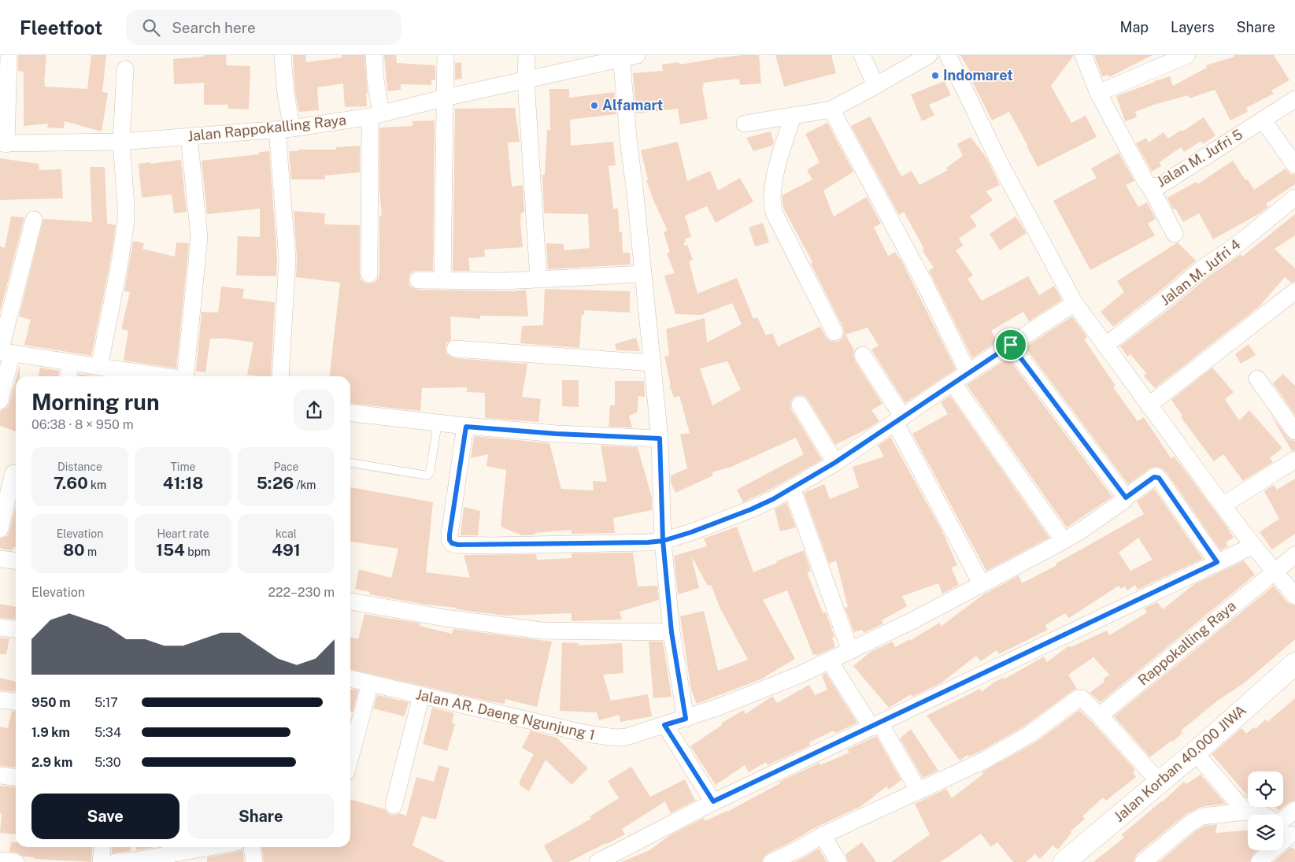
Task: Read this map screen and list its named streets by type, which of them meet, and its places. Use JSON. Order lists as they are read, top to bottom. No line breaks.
{"streets":{"street":["Jalan Rappokalling Raya","Jalan M. Jufri 5","Jalan M. Jufri 4","Rappokalling Raya","Jalan AR. Daeng Ngunjung 1","Jalan Korban 40.000 JIWA"]},"places":["Indomaret","Alfamart"],"page":{"header":"Fleetfoot","search":"Search here","nav":["Map","Layers","Share"],"heading":["Morning run","06:38 · 8 × 950 m"],"stats":[["Distance","7.60 km"],["Time","41:18"],["Pace","5:26 /km"],["Elevation","80 m"],["Heart rate","154 bpm"],["kcal","491"]],"chart":["Elevation","222–230 m"],"list":[{"name":"950 m","note":"5:17"},{"name":"1.9 km","note":"5:34"},{"name":"2.9 km","note":"5:30"}],"buttons":["Save","Share"]}}
